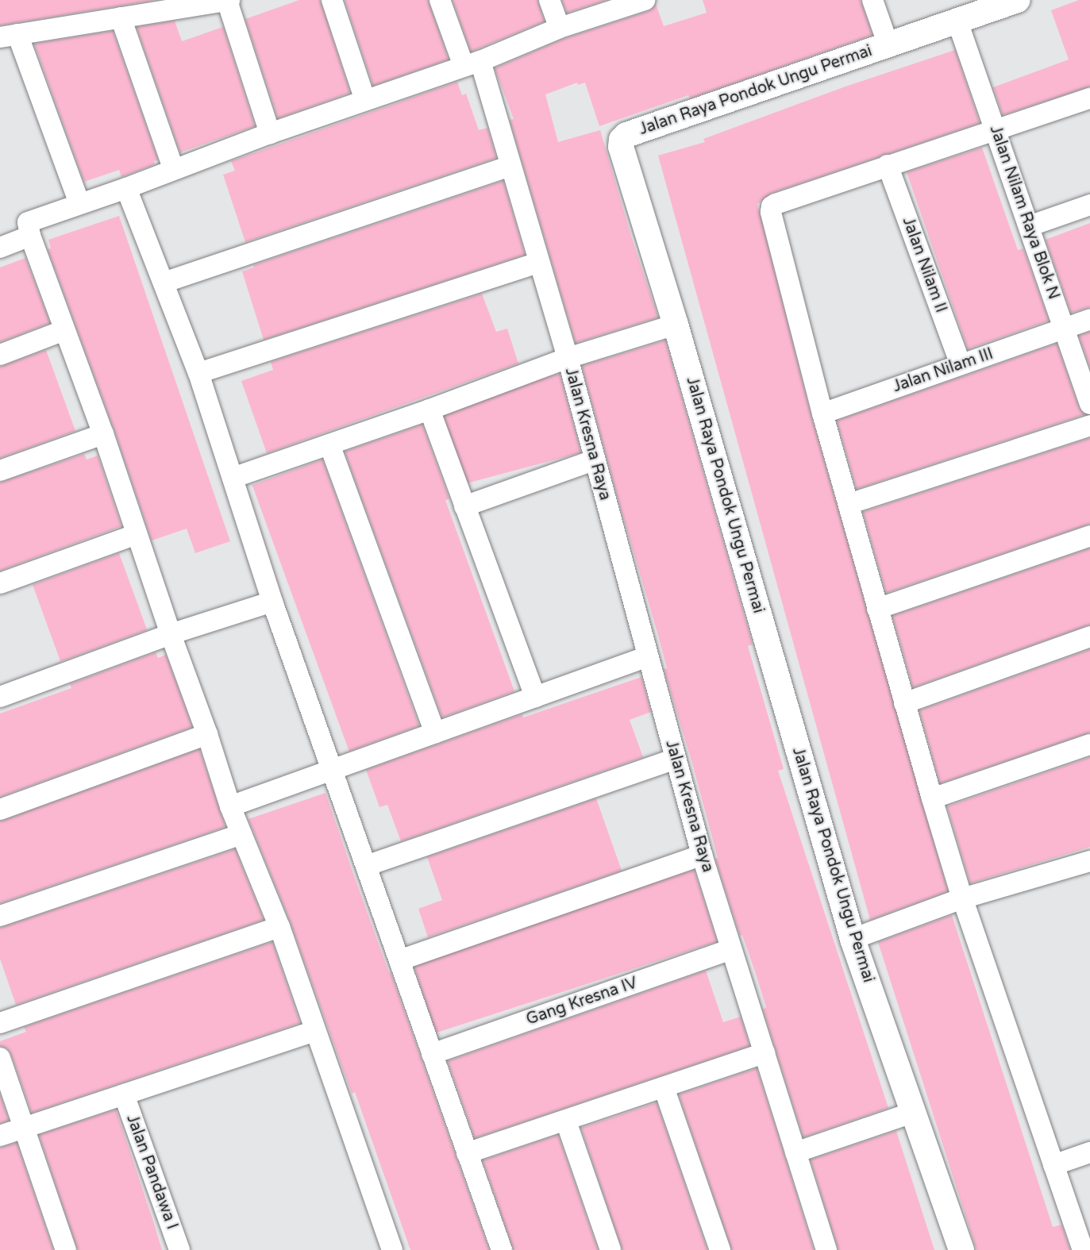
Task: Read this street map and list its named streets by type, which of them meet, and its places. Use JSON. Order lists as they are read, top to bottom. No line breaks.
{"streets":{"street":["Jalan Raya Pondok Ungu Permai","Jalan Nilam Raya Blok N","Jalan Nilam II","Jalan Nilam III","Jalan Kresna Raya","Gang Kresna IV","Jalan Pandawa I"]},"crossings":[["Jalan Raya Pondok Ungu Permai","Jalan Nilam Raya Blok N"],["Jalan Nilam Raya Blok N","Jalan Nilam III"],["Jalan Nilam II","Jalan Nilam III"],["Jalan Kresna Raya","Gang Kresna IV"]]}
